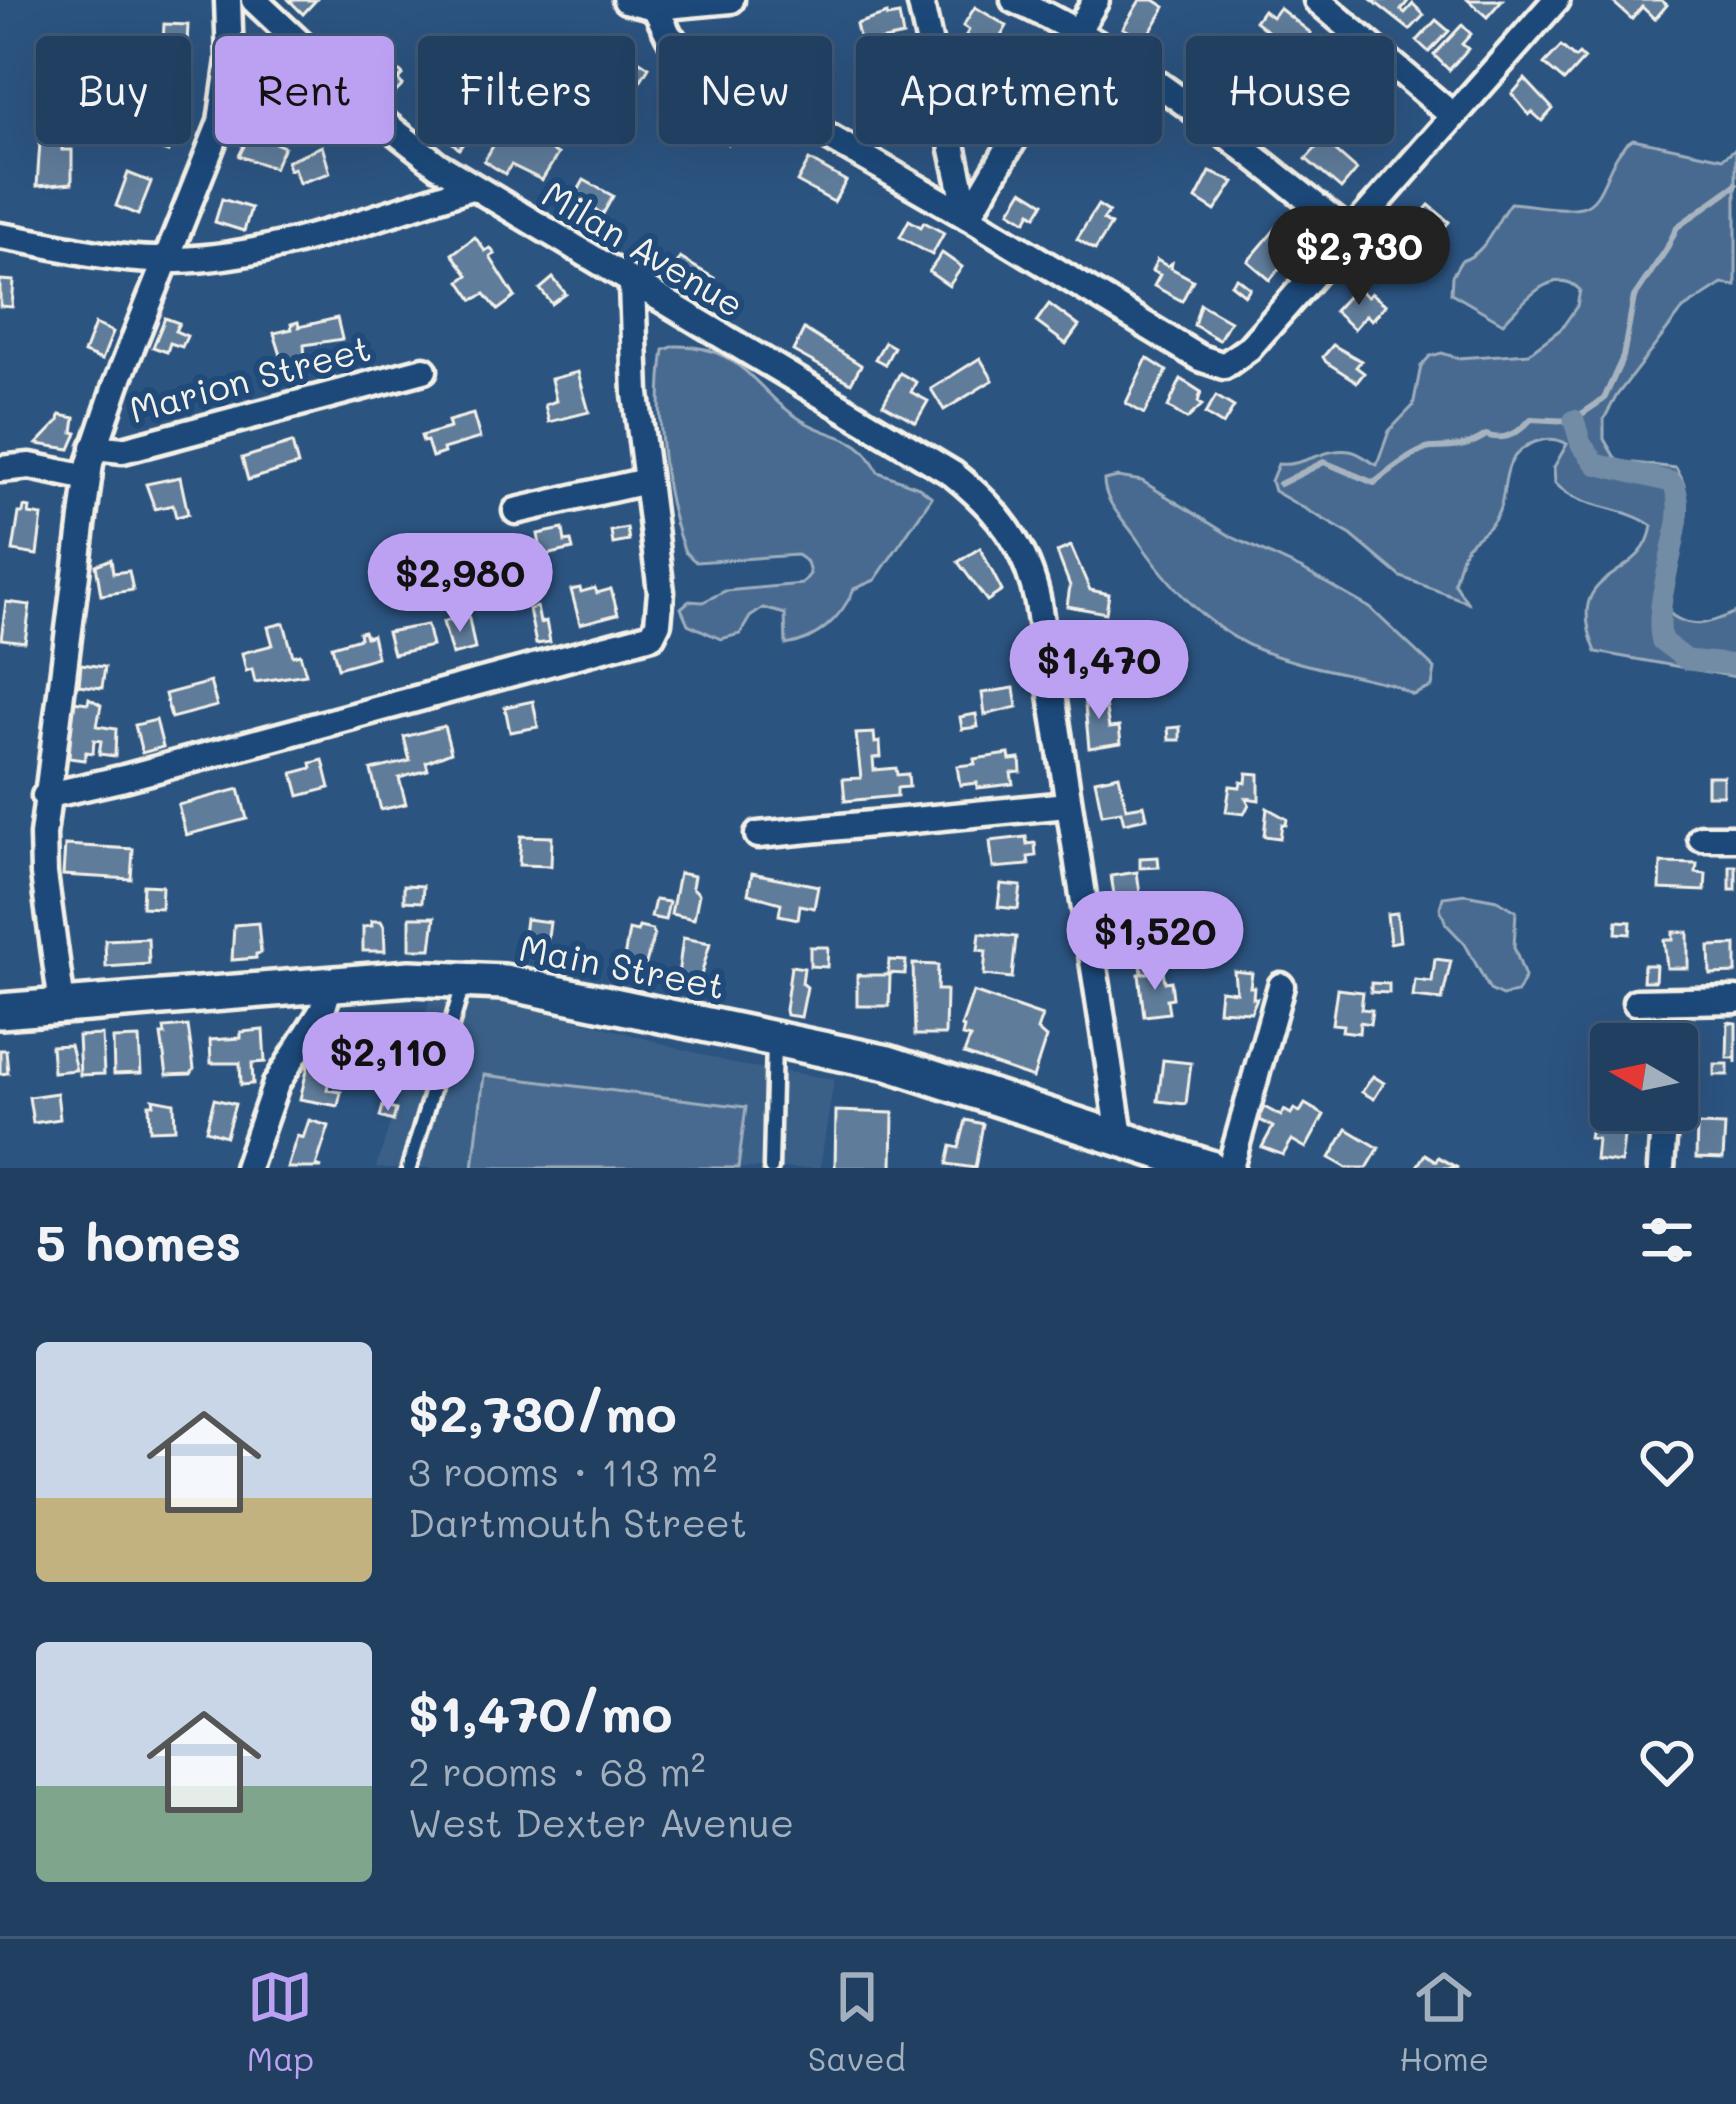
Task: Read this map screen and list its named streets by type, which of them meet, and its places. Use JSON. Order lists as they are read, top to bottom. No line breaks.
{"streets":{"main road":["Main Street"],"street":["Milan Avenue","Marion Street"]},"crossings":[["Milan Avenue","Main Street"]],"north":"left","page":{"chip":["Buy","Rent","Filters","New","Apartment","House"],"price":["$2,730","$2,980","$1,470","$1,520","$2,110"],"heading":"5 homes","list":[{"name":"$2,730/mo","note":"3 rooms · 113 m² · Dartmouth Street"},{"name":"$1,470/mo","note":"2 rooms · 68 m² · West Dexter Avenue"}],"tabs":["Map","Saved","Home"]}}
